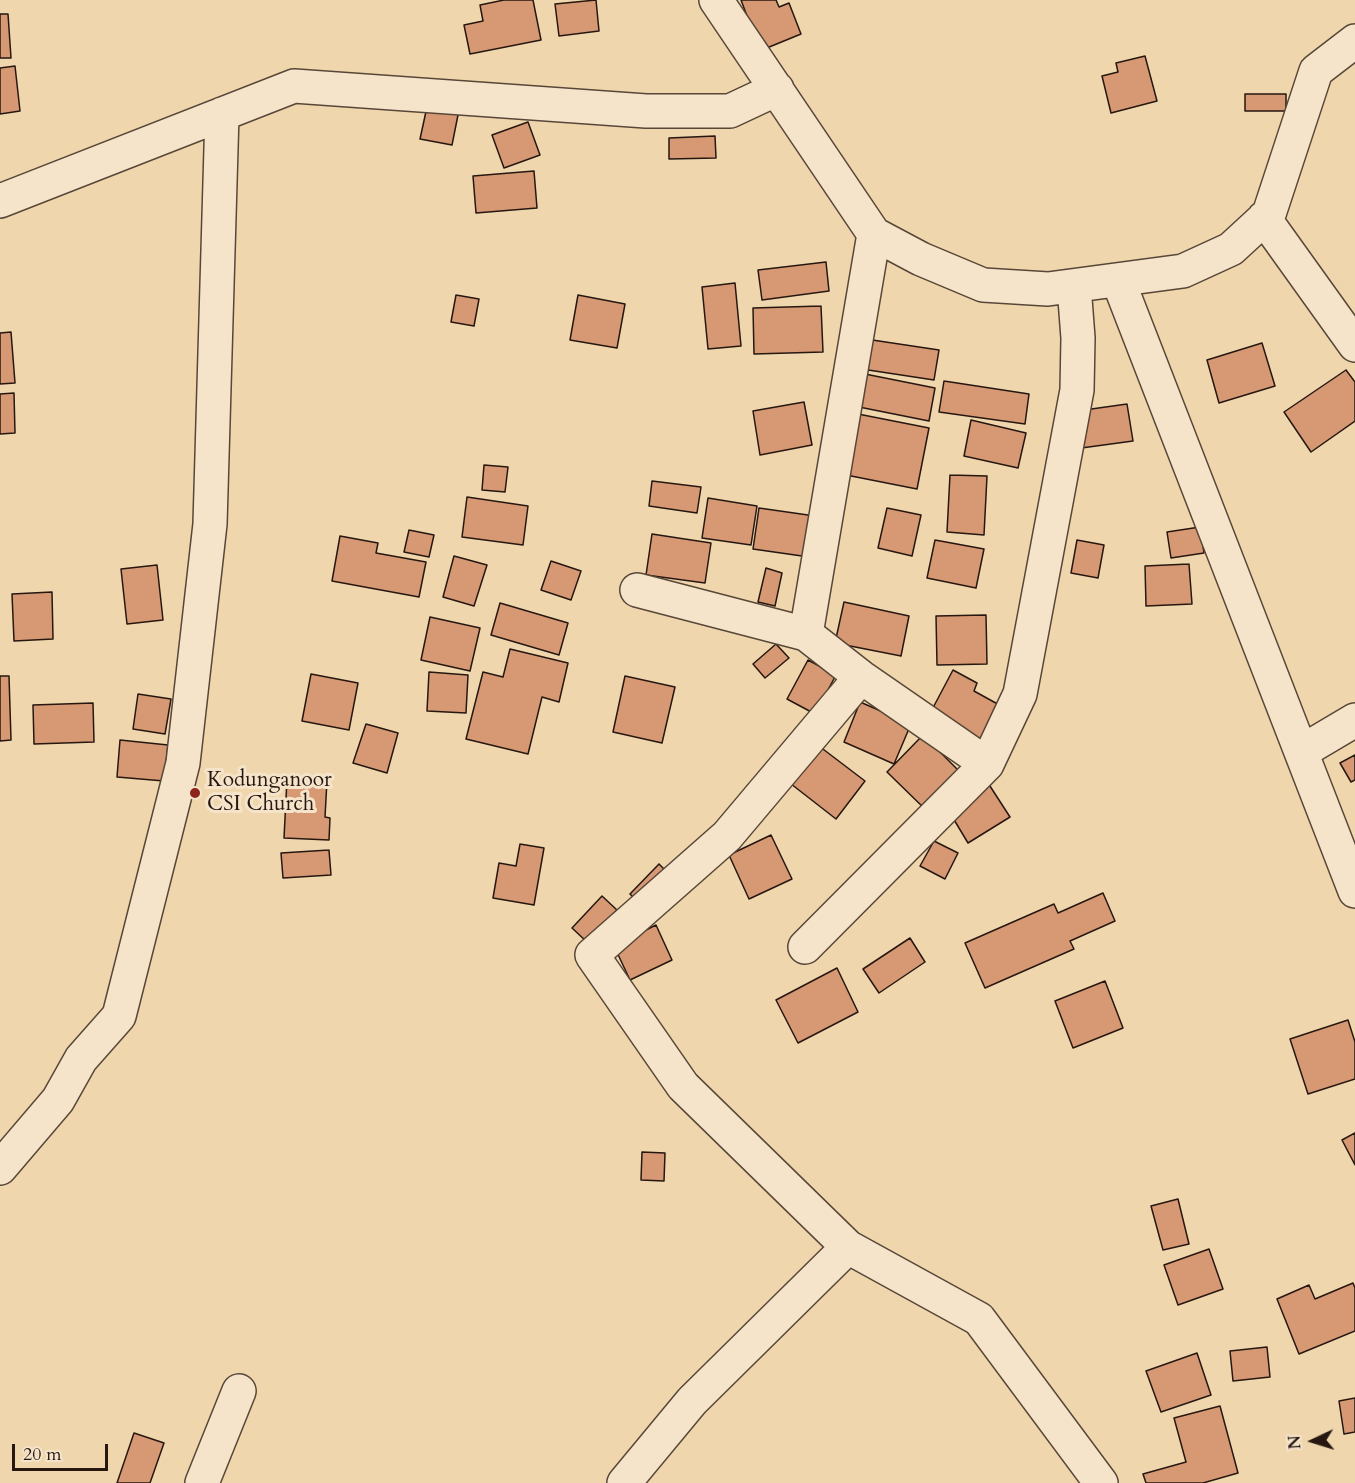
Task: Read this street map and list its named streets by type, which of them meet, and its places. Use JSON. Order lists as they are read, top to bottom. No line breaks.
{"places":["Kodunganoor CSI Church"],"scale_bar":"20 m","north":"left"}
